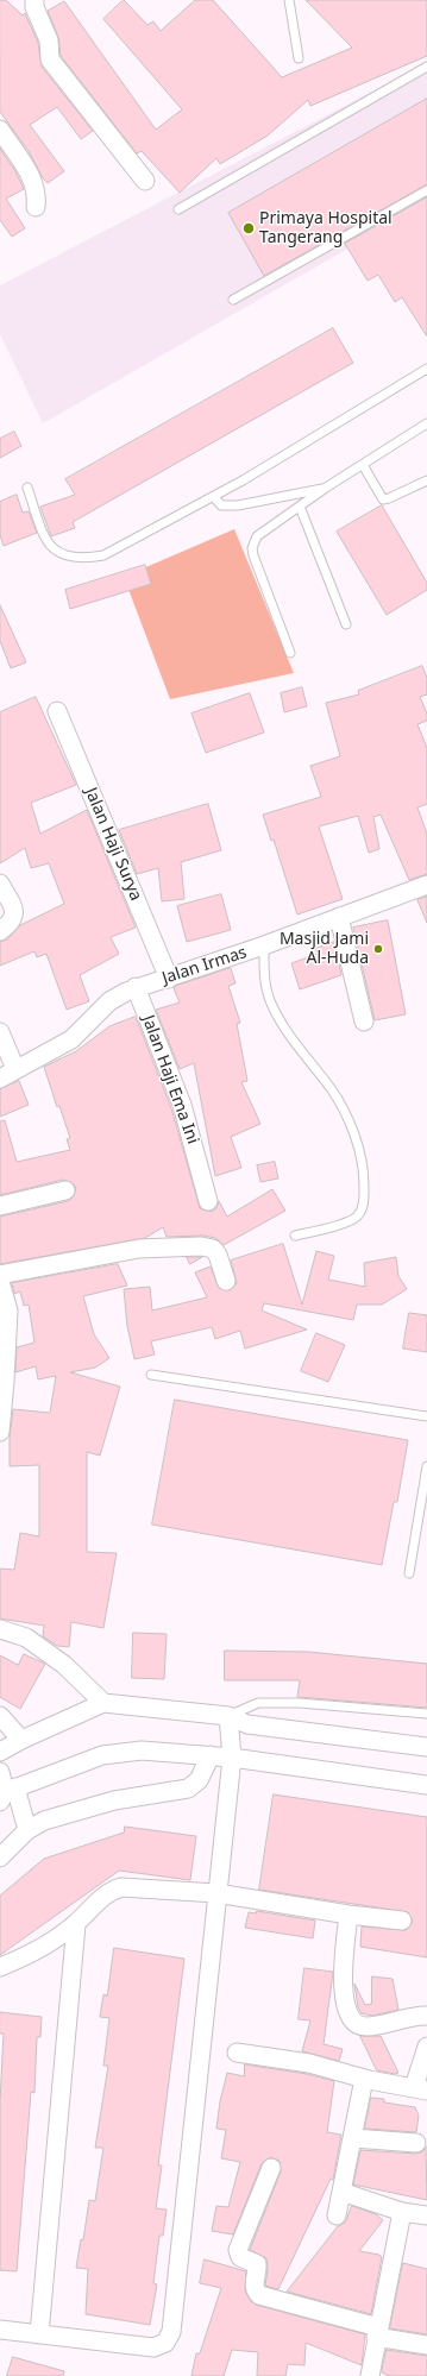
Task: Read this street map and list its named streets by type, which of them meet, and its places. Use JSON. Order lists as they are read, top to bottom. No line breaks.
{"streets":{"street":["Jalan Haji Surya","Jalan Irmas","Jalan Haji Ema Ini"]},"crossings":[["Jalan Haji Surya","Jalan Irmas"],["Jalan Irmas","Jalan Haji Ema Ini"]],"places":["Primaya Hospital Tangerang","Masjid Jami Al-Huda"]}
